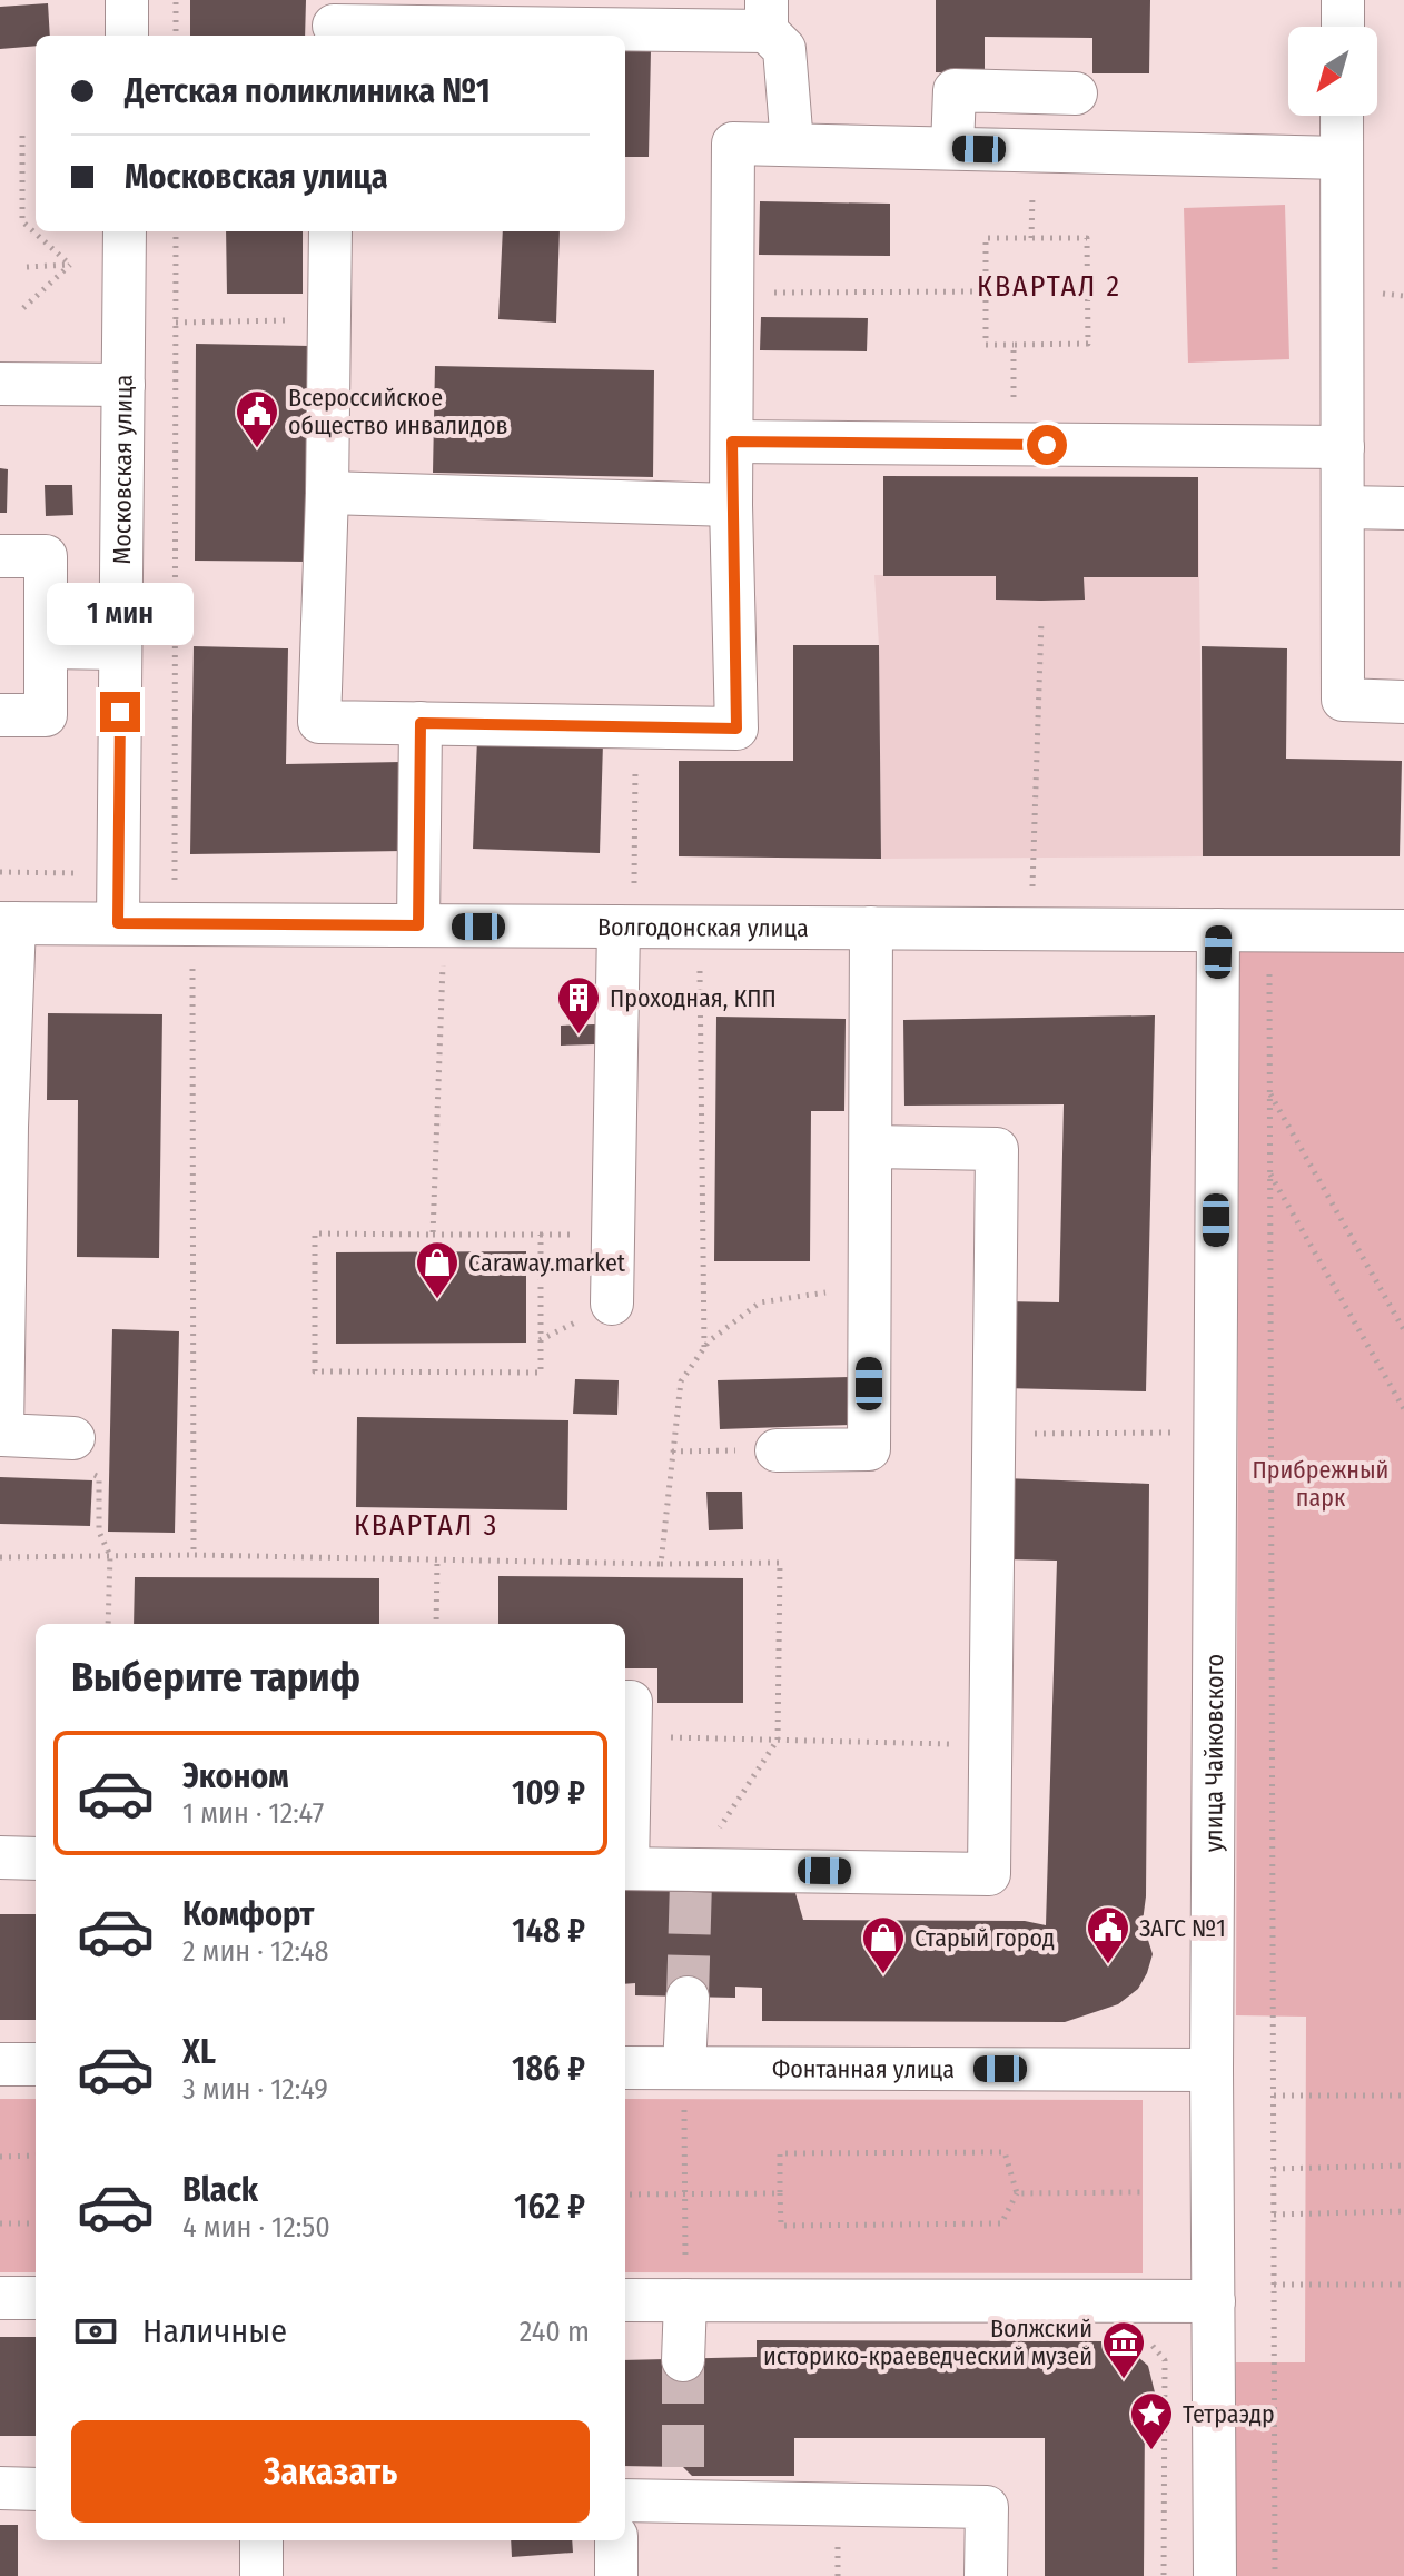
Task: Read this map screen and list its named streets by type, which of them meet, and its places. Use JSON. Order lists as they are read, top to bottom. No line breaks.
{"streets":{"street":["Московская улица","Волгодонская улица","улица Чайковского","Фонтанная улица"]},"crossings":[["Московская улица","Волгодонская улица"],["Волгодонская улица","улица Чайковского"],["улица Чайковского","Фонтанная улица"]],"districts":["КВАРТАЛ 2","КВАРТАЛ 3"],"parks":["Прибрежный парк"],"places":{"public building":["Всероссийское общество инвалидов","ЗАГС №1"],"building":["Проходная, КПП"],"shop":["Caraway.market","Старый город"],"museum":["Волжский историко-краеведческий музей"],"place":["Тетраэдр"]},"north":"bottom left","page":{"banner":["Детская поликлиника №1","Московская улица"],"bubble":"1 мин","heading":"Выберите тариф","list":[{"name":"Эконом","note":"1 мин · 12:47","value":"109 ₽"},{"name":"Комфорт","note":"2 мин · 12:48","value":"148 ₽"},{"name":"XL","note":"3 мин · 12:49","value":"186 ₽"},{"name":"Black","note":"4 мин · 12:50","value":"162 ₽"}],"pay":["Наличные","240 m"],"buttons":"Заказать"}}
